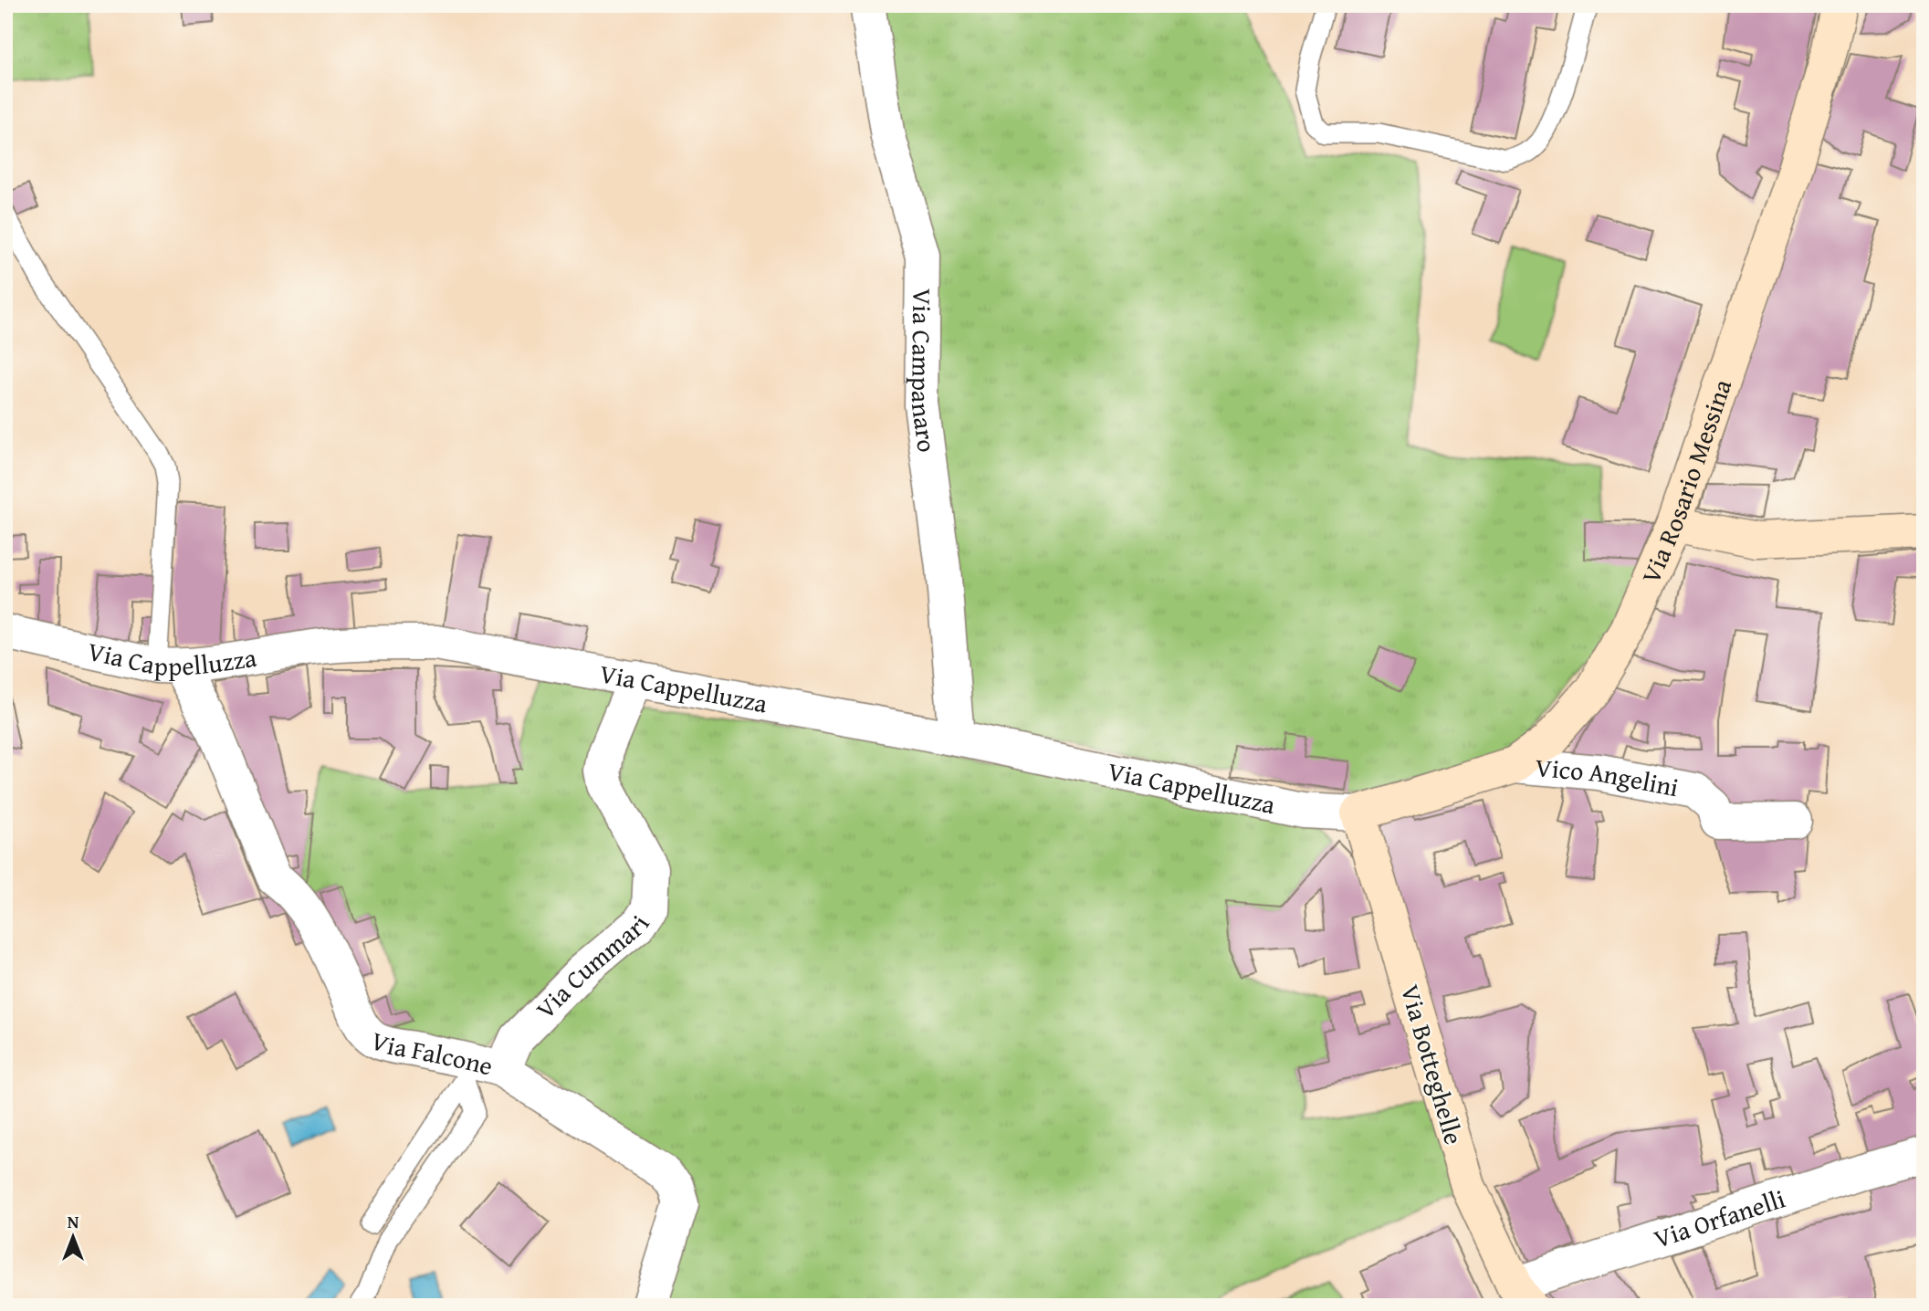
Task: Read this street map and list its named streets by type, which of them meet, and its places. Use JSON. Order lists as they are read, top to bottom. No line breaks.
{"streets":{"street":["Via Campanaro","Via Rosario Messina","Via Cappelluzza","Vico Angelini","Via Cummari","Via Falcone","Via Botteghelle","Via Orfanelli"]},"crossings":[["Via Campanaro","Via Cappelluzza"],["Via Rosario Messina","Via Cappelluzza"],["Via Rosario Messina","Vico Angelini"],["Via Rosario Messina","Via Botteghelle"],["Via Cappelluzza","Via Cummari"],["Via Cappelluzza","Via Falcone"],["Via Cappelluzza","Via Botteghelle"],["Via Cummari","Via Falcone"],["Via Botteghelle","Via Orfanelli"]],"north":"top"}
